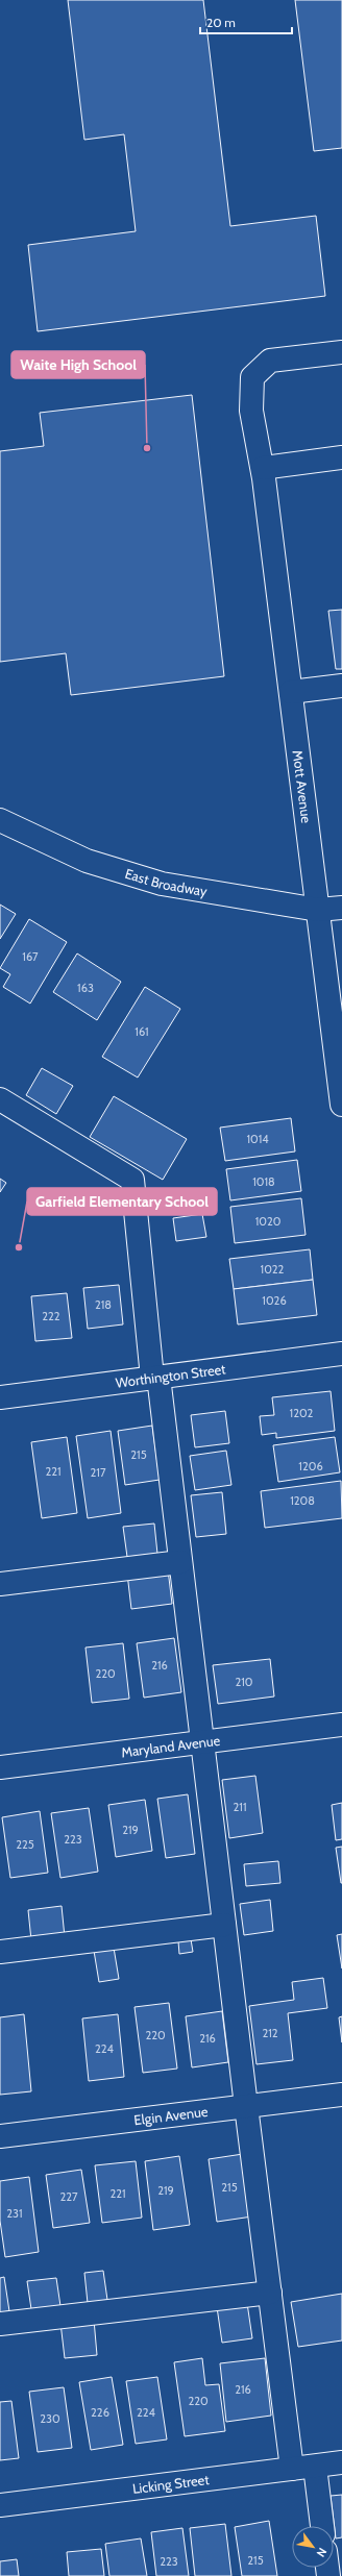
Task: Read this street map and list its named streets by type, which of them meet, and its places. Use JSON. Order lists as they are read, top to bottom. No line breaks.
{"streets":{"street":["Mott Avenue","East Broadway","Worthington Street","Maryland Avenue","Elgin Avenue","Licking Street"]},"crossings":[["Mott Avenue","East Broadway"]],"places":["Waite High School","Garfield Elementary School"],"house_numbers":["167","163","161","1014","1018","1020","1022","1026","218","222","1202","215","1206","221","217","1208","216","220","210","211","219","223","225","212","220","216","224","215","219","221","227","231","216","220","226","224","230","215","223"],"scale_bar":"20 m","north":"bottom right"}
